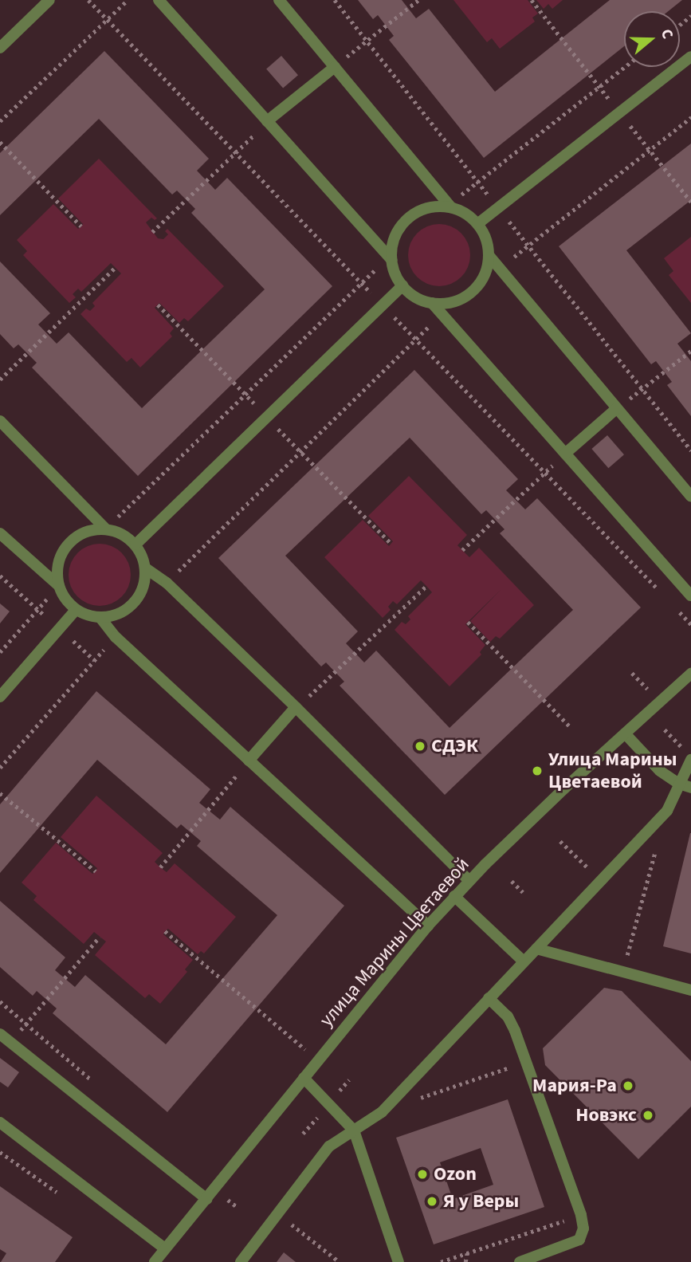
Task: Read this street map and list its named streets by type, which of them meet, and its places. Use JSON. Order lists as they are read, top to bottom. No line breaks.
{"streets":{"street":["улица Марины Цветаевой"]},"places":["СДЭК","Улица Марины Цветаевой","Мария-Ра","Новэкс","Ozon","Я у Веры"],"north":"right"}
